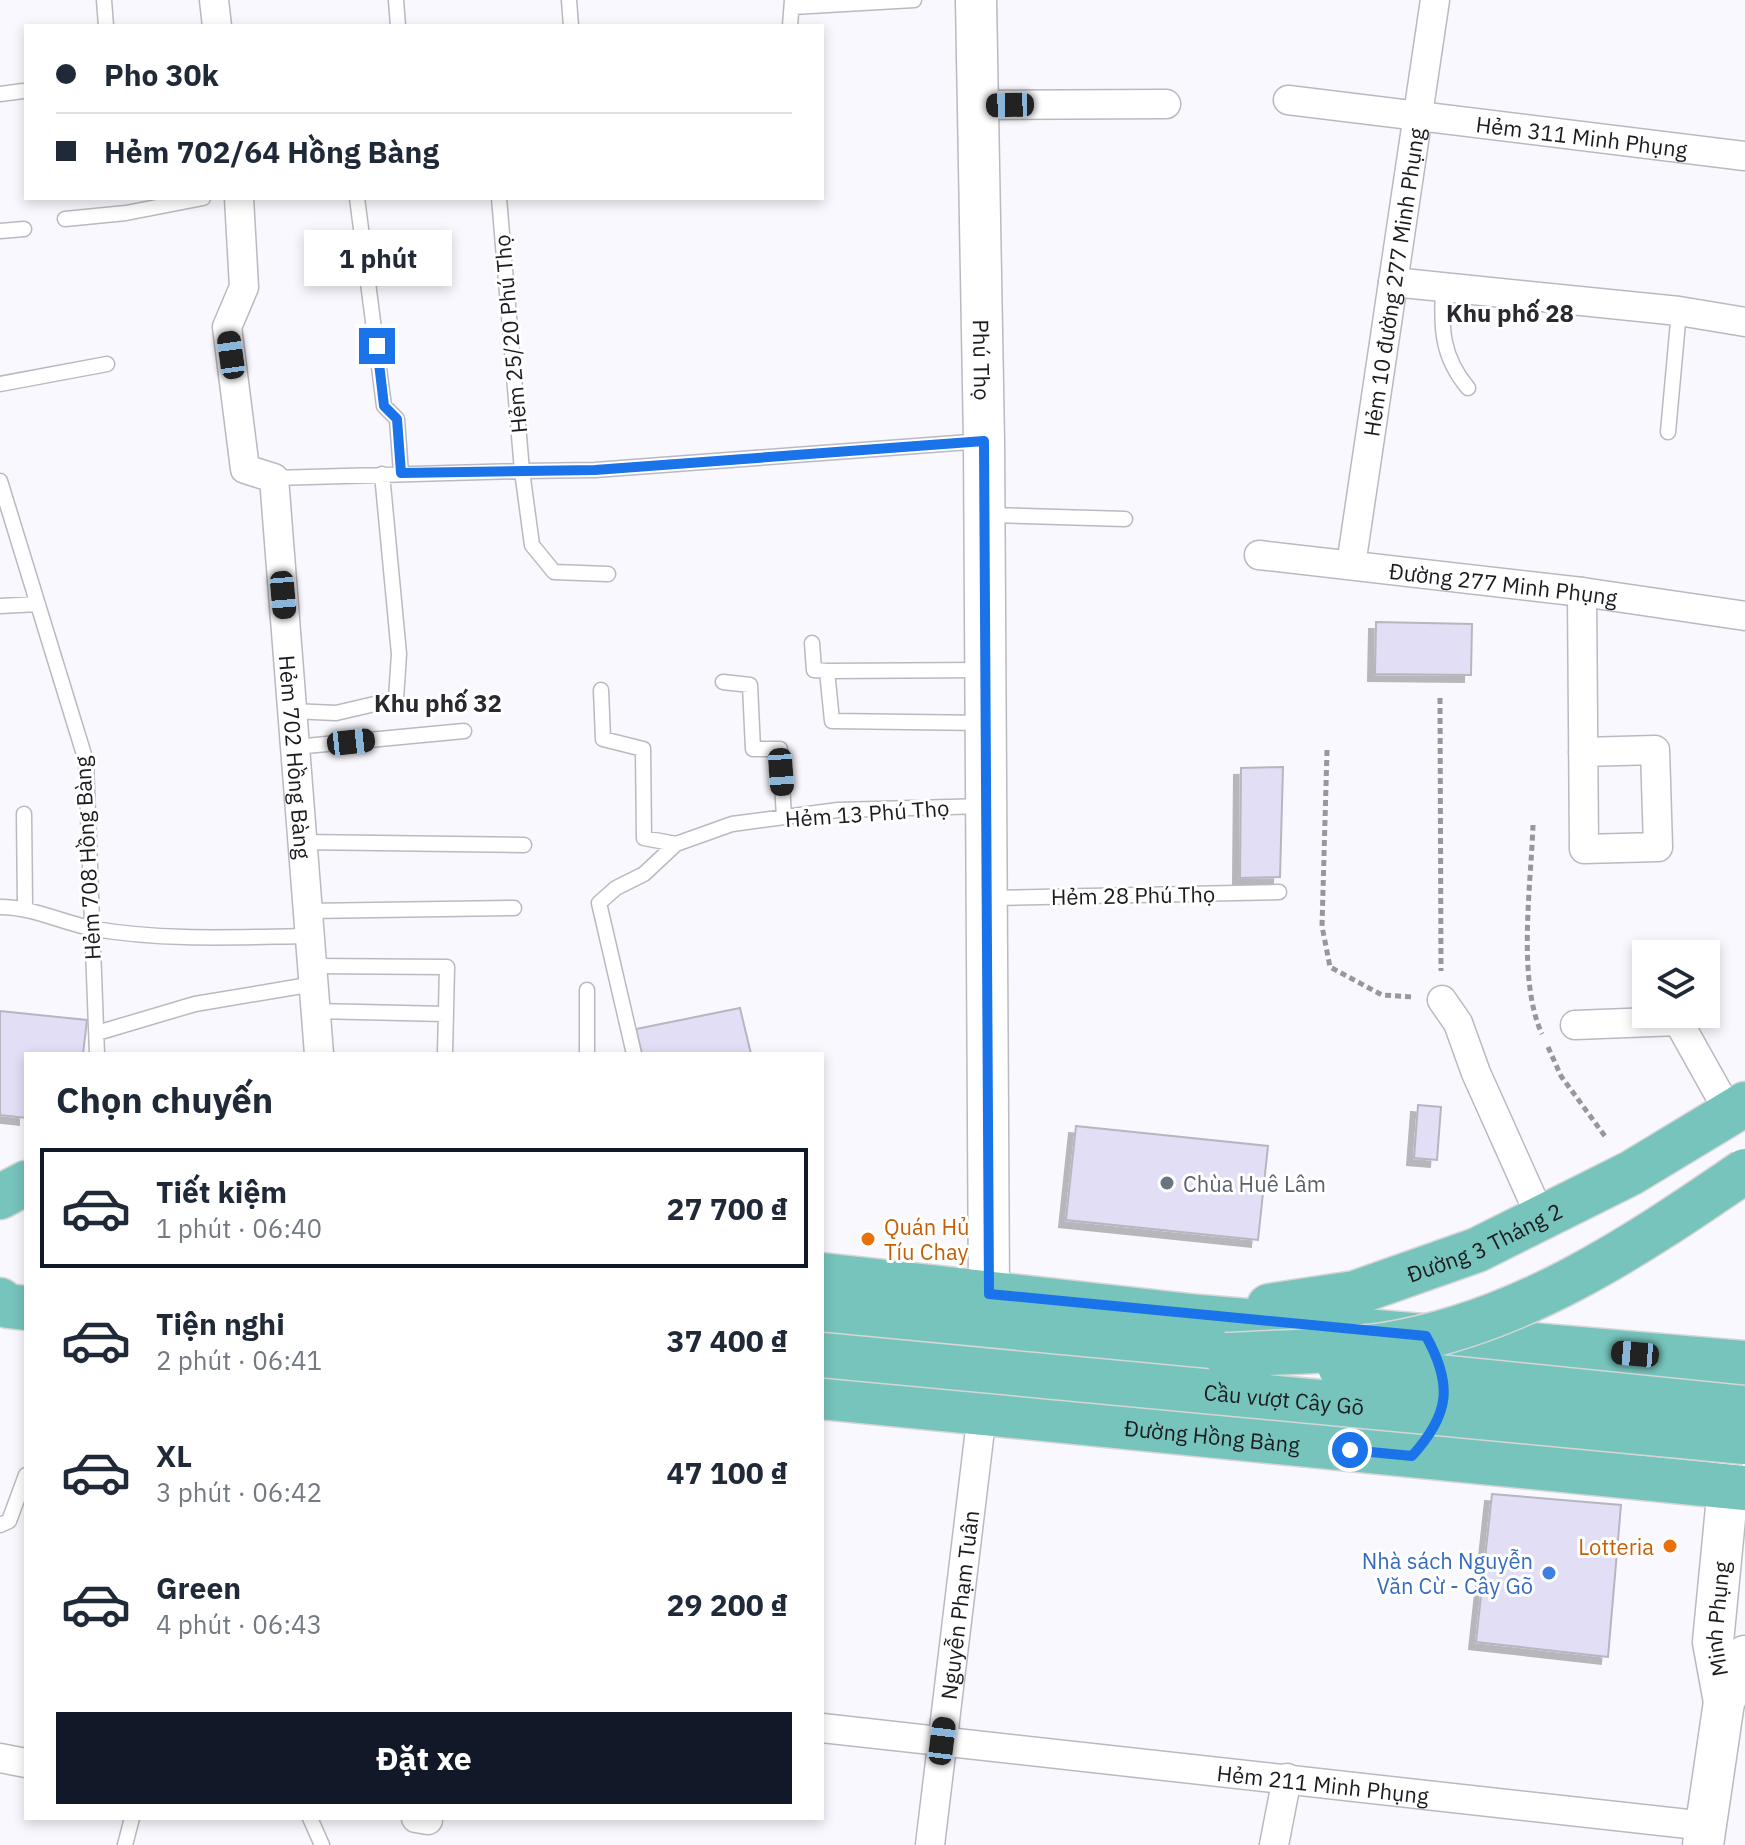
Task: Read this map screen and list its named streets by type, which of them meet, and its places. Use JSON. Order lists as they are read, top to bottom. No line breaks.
{"streets":{"main road":["Phú Thọ","Đường 3 Tháng 2","Cầu vượt Cây Gõ","Đường Hồng Bàng","Minh Phụng"],"street":["Hẻm 311 Minh Phụng","Hẻm 10 đường 277 Minh Phụng","Đường 277 Minh Phụng","Hẻm 702 Hồng Bàng","Nguyễn Phạm Tuân","Hẻm 211 Minh Phụng"],"lane":["Hẻm 25/20 Phú Thọ","Hẻm 13 Phú Thọ","Hẻm 708 Hồng Bàng","Hẻm 28 Phú Thọ"]},"crossings":[["Hẻm 311 Minh Phụng","Hẻm 10 đường 277 Minh Phụng"],["Hẻm 10 đường 277 Minh Phụng","Đường 277 Minh Phụng"],["Phú Thọ","Hẻm 13 Phú Thọ"],["Phú Thọ","Hẻm 28 Phú Thọ"],["Đường Hồng Bàng","Nguyễn Phạm Tuân"],["Đường Hồng Bàng","Minh Phụng"],["Nguyễn Phạm Tuân","Hẻm 211 Minh Phụng"],["Minh Phụng","Hẻm 211 Minh Phụng"]],"districts":["Khu phố 28","Khu phố 32"],"places":["Chùa Huê Lâm","Quán Hủ Tíu Chay","Lotteria","Nhà sách Nguyễn Văn Cừ - Cây Gõ"],"page":{"banner":["Pho 30k","Hẻm 702/64 Hồng Bàng"],"bubble":"1 phút","heading":"Chọn chuyến","list":[{"name":"Tiết kiệm","note":"1 phút · 06:40","value":"27 700 ₫"},{"name":"Tiện nghi","note":"2 phút · 06:41","value":"37 400 ₫"},{"name":"XL","note":"3 phút · 06:42","value":"47 100 ₫"},{"name":"Green","note":"4 phút · 06:43","value":"29 200 ₫"}],"buttons":"Đặt xe"}}
